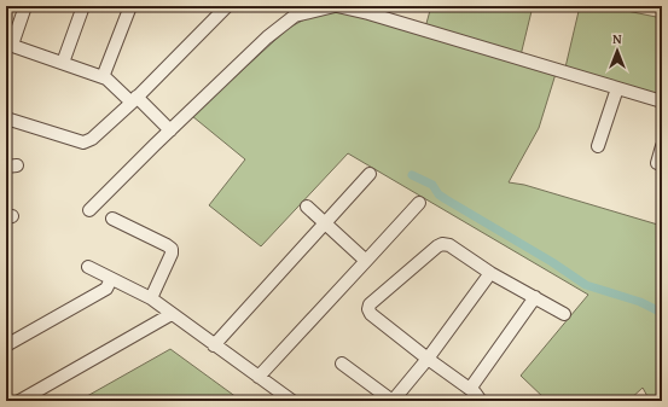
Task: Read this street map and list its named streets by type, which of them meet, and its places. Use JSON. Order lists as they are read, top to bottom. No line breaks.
{"north":"top"}
